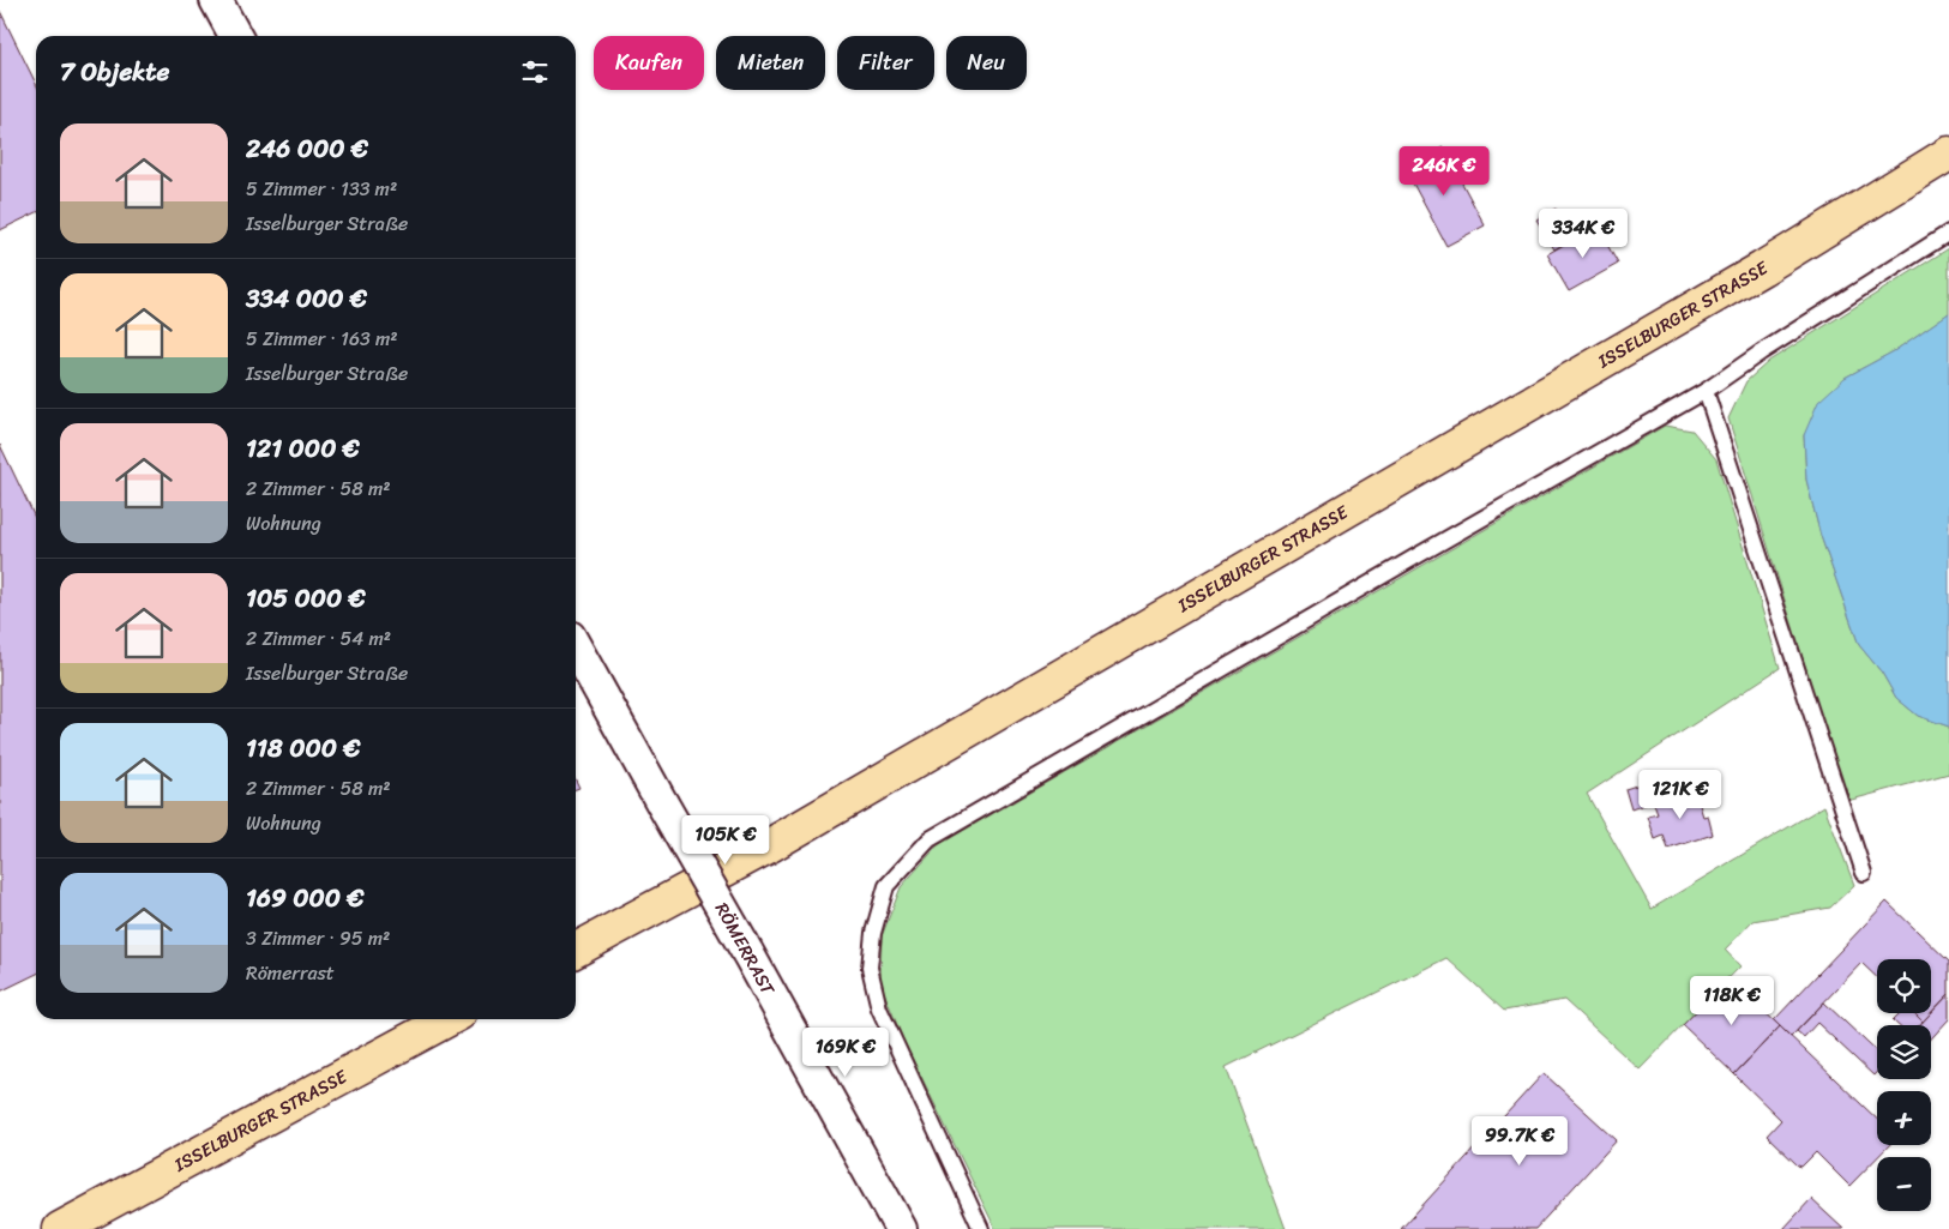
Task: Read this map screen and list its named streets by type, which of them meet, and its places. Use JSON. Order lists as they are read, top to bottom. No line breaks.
{"streets":{"main road":["ISSELBURGER STRASSE"],"street":["RÖMERRAST"]},"page":{"chip":["Kaufen","Mieten","Filter","Neu"],"heading":"7 Objekte","list":[{"name":"246 000 €","note":"5 Zimmer · 133 m² · Isselburger Straße"},{"name":"334 000 €","note":"5 Zimmer · 163 m² · Isselburger Straße"},{"name":"121 000 €","note":"2 Zimmer · 58 m² · Wohnung"},{"name":"105 000 €","note":"2 Zimmer · 54 m² · Isselburger Straße"},{"name":"118 000 €","note":"2 Zimmer · 58 m² · Wohnung"},{"name":"169 000 €","note":"3 Zimmer · 95 m² · Römerrast"}],"price":["246K €","334K €","121K €","105K €","118K €","169K €","99.7K €"],"map_buttons":["+","−"]}}
